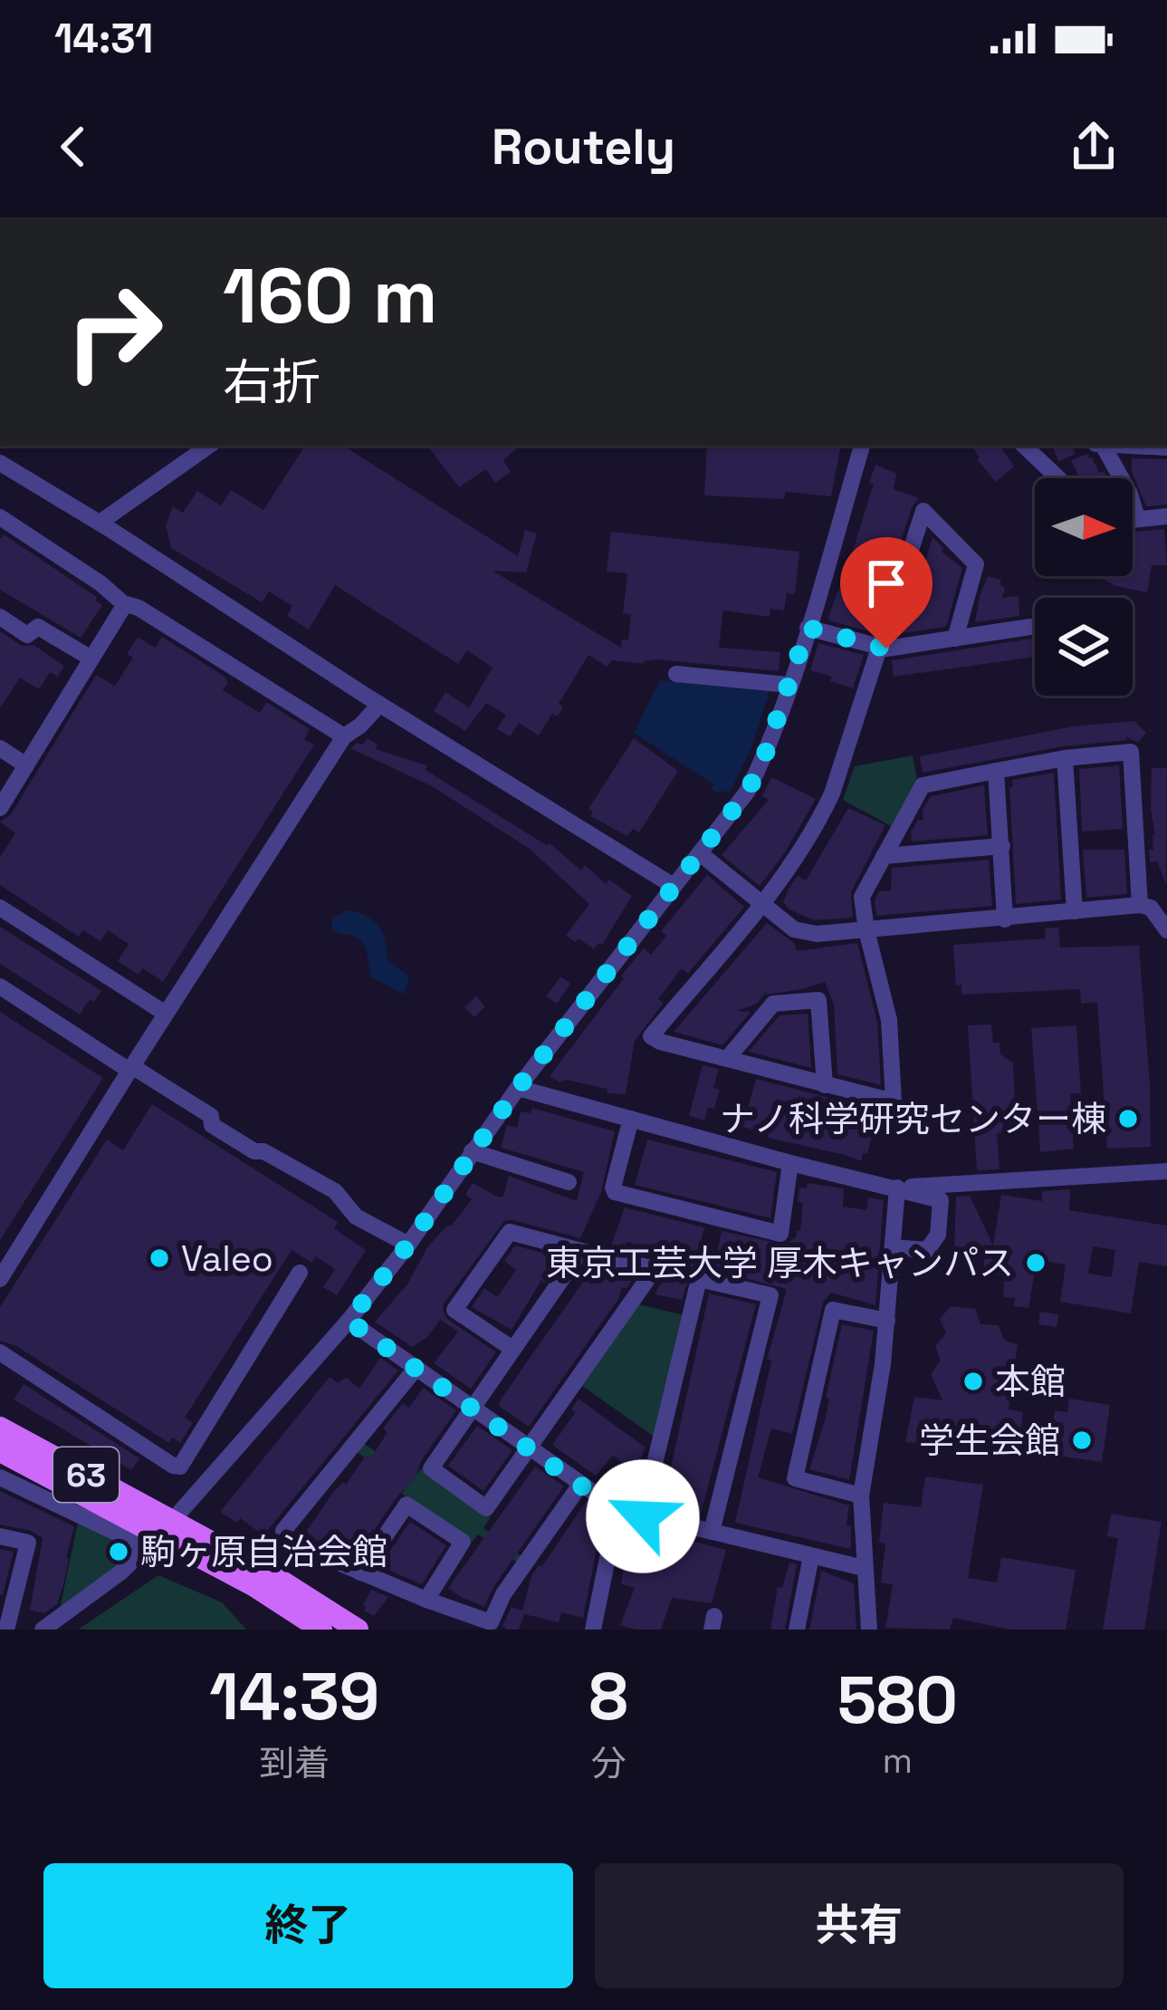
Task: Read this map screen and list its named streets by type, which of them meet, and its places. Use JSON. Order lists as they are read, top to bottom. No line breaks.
{"streets":{"main road":["63"]},"places":["ナノ科学研究センター棟","Valeo","東京工芸大学 厚木キャンパス","本館","学生会館","駒ヶ原自治会館"],"north":"right","page":{"status":"14:31","header":"Routely","turn":["160 m","右折"],"eta":["14:39","到着","8","分","580","m"],"buttons":["終了","共有"]}}
